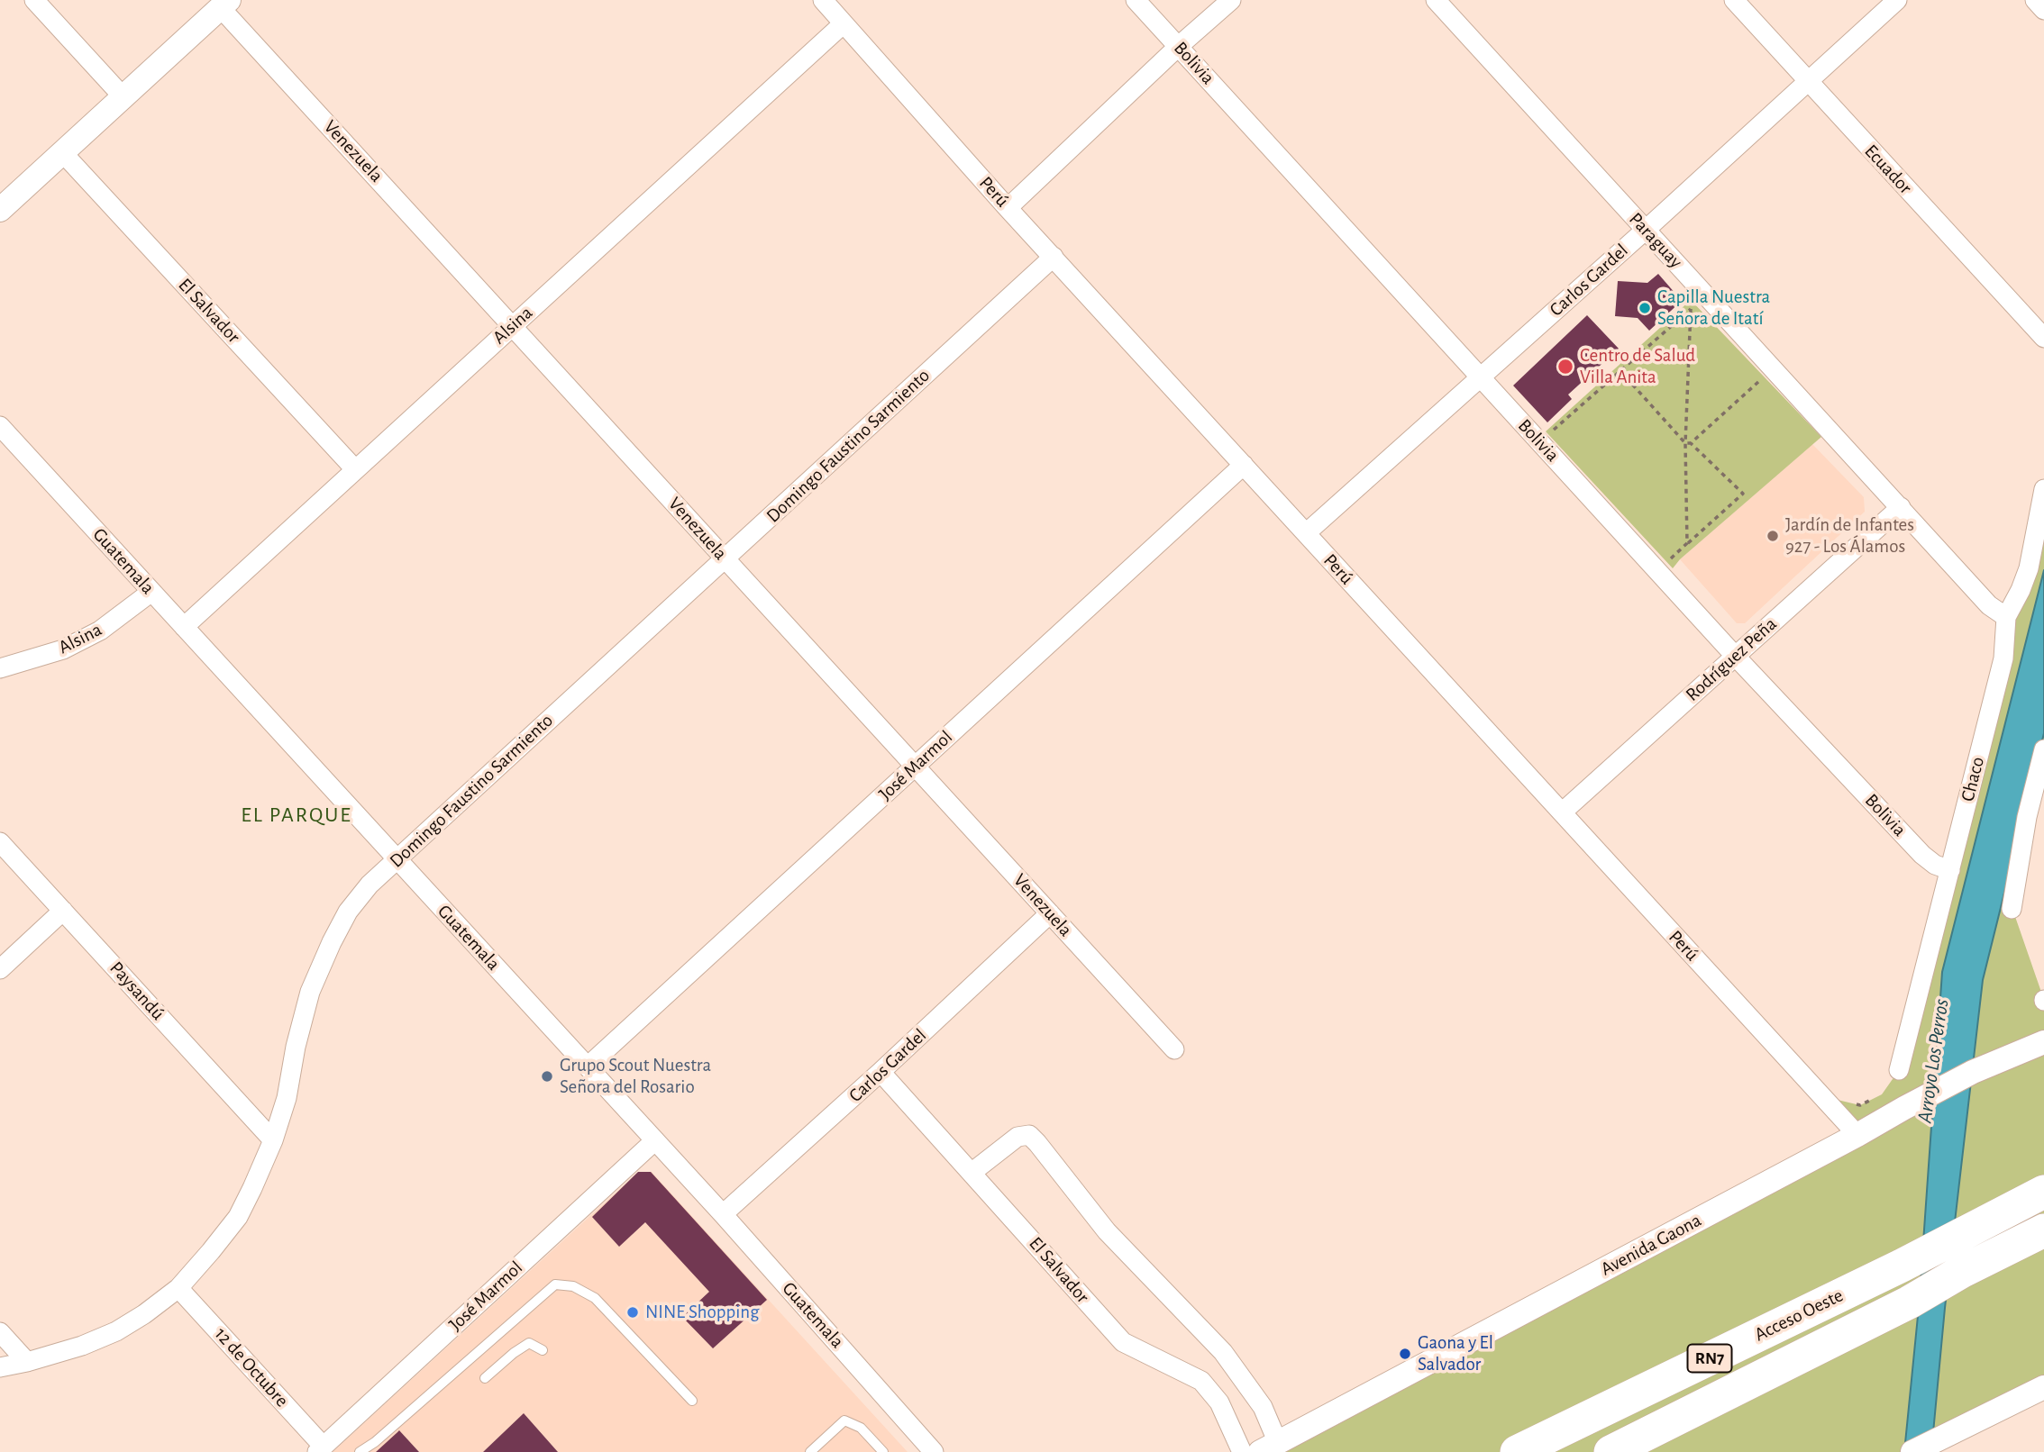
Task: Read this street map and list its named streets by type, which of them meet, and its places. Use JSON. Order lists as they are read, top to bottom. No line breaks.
{"streets":{"highway":["Acceso Oeste","RN7"],"street":["Bolivia","Venezuela","Ecuador","Perú","Paraguay","Carlos Gardel","El Salvador","Alsina","Domingo Faustino Sarmiento","Guatemala","Rodríguez Peña","José Marmol","Chaco","Paysandú","Avenida Gaona","12 de Octubre"]},"crossings":[["Bolivia","Carlos Gardel"],["Bolivia","Rodríguez Peña"],["Bolivia","Chaco"],["Venezuela","Carlos Gardel"],["Venezuela","Alsina"],["Venezuela","Domingo Faustino Sarmiento"],["Venezuela","José Marmol"],["Ecuador","Carlos Gardel"],["Perú","Carlos Gardel"],["Perú","Alsina"],["Perú","Domingo Faustino Sarmiento"],["Perú","Rodríguez Peña"],["Perú","José Marmol"],["Perú","Avenida Gaona"],["Paraguay","Carlos Gardel"],["Paraguay","Rodríguez Peña"],["Paraguay","Chaco"],["Carlos Gardel","El Salvador"],["Carlos Gardel","Guatemala"],["El Salvador","Alsina"],["Alsina","Guatemala"],["Domingo Faustino Sarmiento","Guatemala"],["Domingo Faustino Sarmiento","Paysandú"],["Domingo Faustino Sarmiento","12 de Octubre"],["Guatemala","José Marmol"],["José Marmol","12 de Octubre"]],"districts":["EL PARQUE"],"water":["Arroyo Los Perros"],"places":["Capilla Nuestra Señora de Itatí","Centro de Salud Villa Anita","Jardín de Infantes 927 - Los Álamos","Grupo Scout Nuestra Señora del Rosario","NINE Shopping","Gaona y El Salvador"]}
